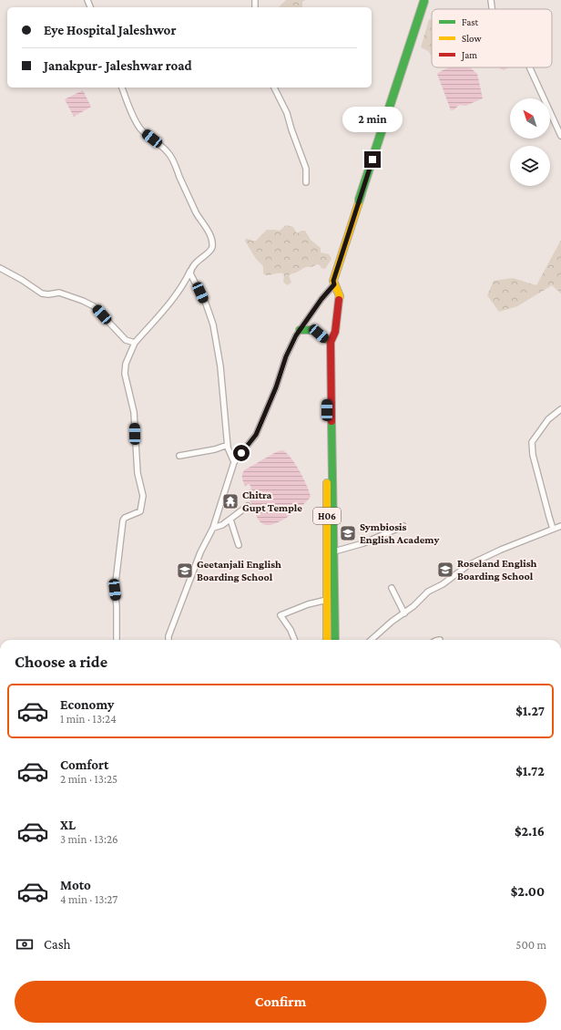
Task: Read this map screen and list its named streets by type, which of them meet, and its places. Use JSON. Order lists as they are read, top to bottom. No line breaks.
{"streets":{"main road":["H06"]},"places":{"temple":["Chitra Gupt Temple"],"school or university":["Symbiosis English Academy","Roseland English Boarding School","Geetanjali English Boarding School"]},"legend":["Fast","Slow","Jam"],"north":"top left","page":{"banner":["Eye Hospital Jaleshwor","Janakpur- Jaleshwar road"],"bubble":"2 min","heading":"Choose a ride","list":[{"name":"Economy","note":"1 min · 13:24","value":"$1.27"},{"name":"Comfort","note":"2 min · 13:25","value":"$1.72"},{"name":"XL","note":"3 min · 13:26","value":"$2.16"},{"name":"Moto","note":"4 min · 13:27","value":"$2.00"}],"pay":["Cash","500 m"],"buttons":"Confirm"}}
